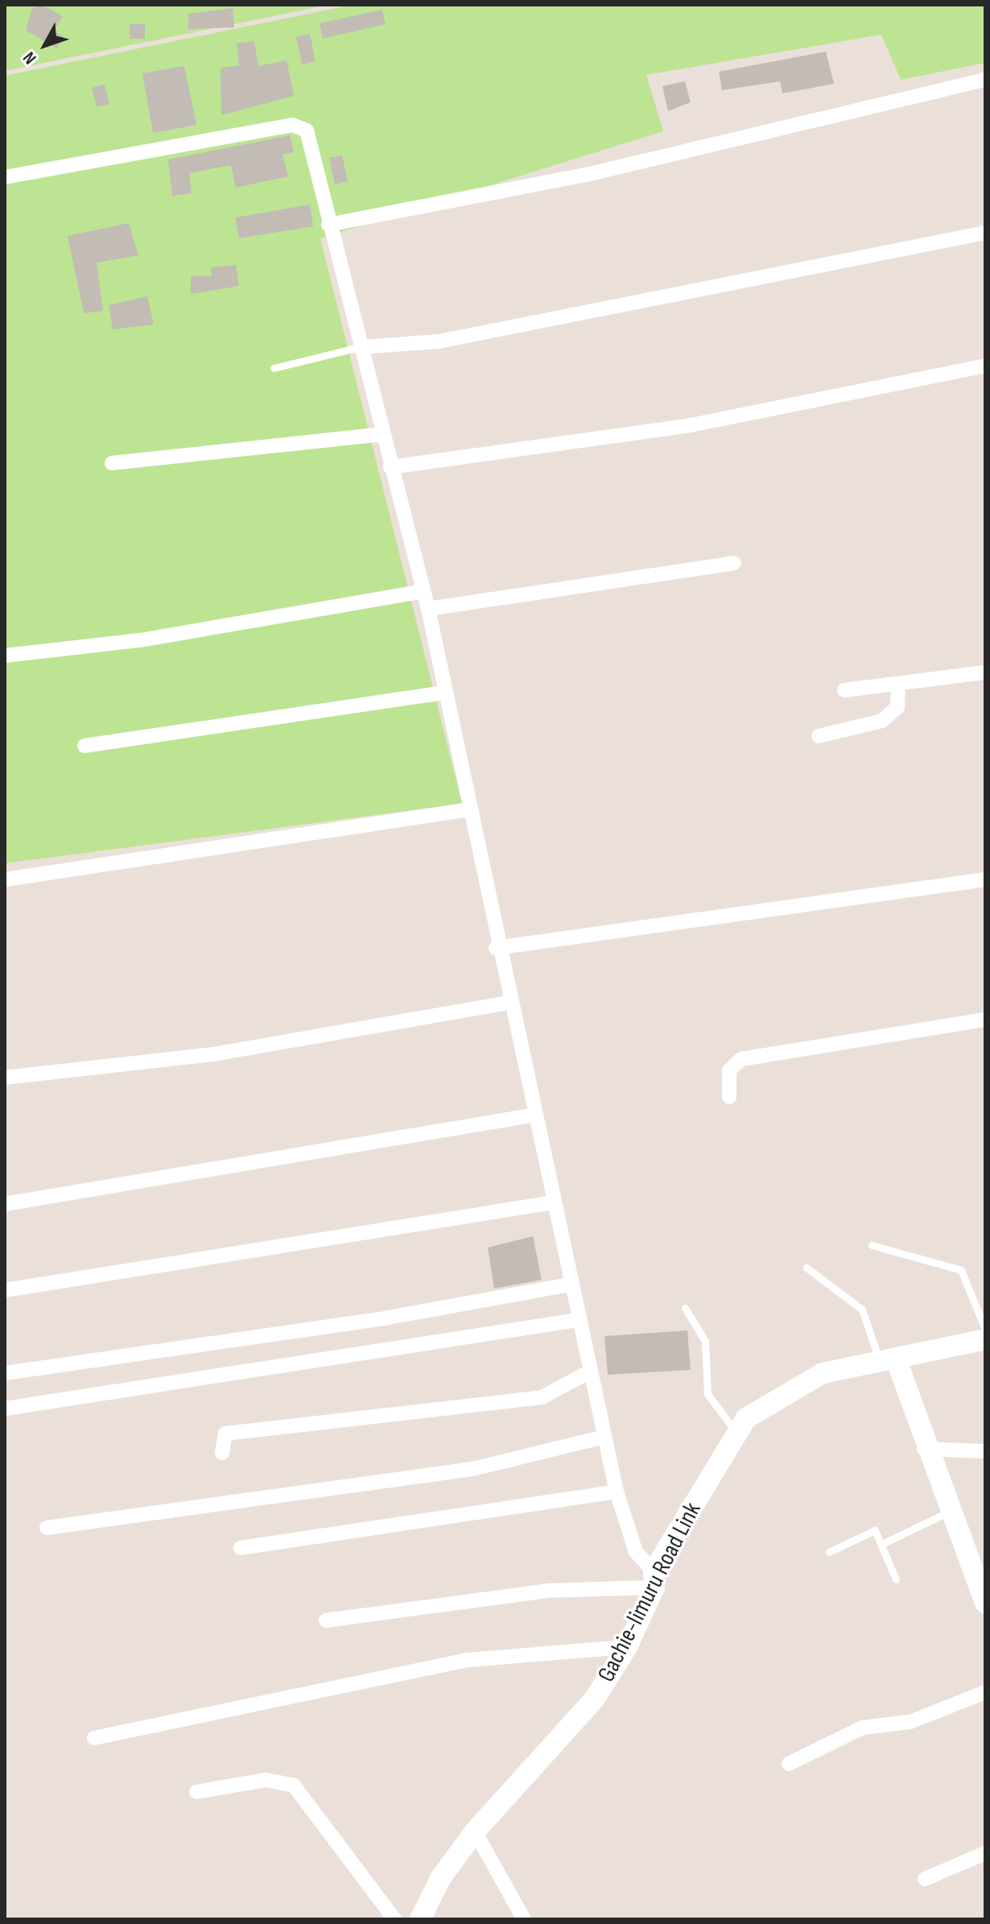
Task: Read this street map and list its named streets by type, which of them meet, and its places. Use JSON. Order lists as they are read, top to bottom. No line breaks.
{"streets":{"main road":["Gachie-limuru Road Link"]},"north":"bottom left"}
